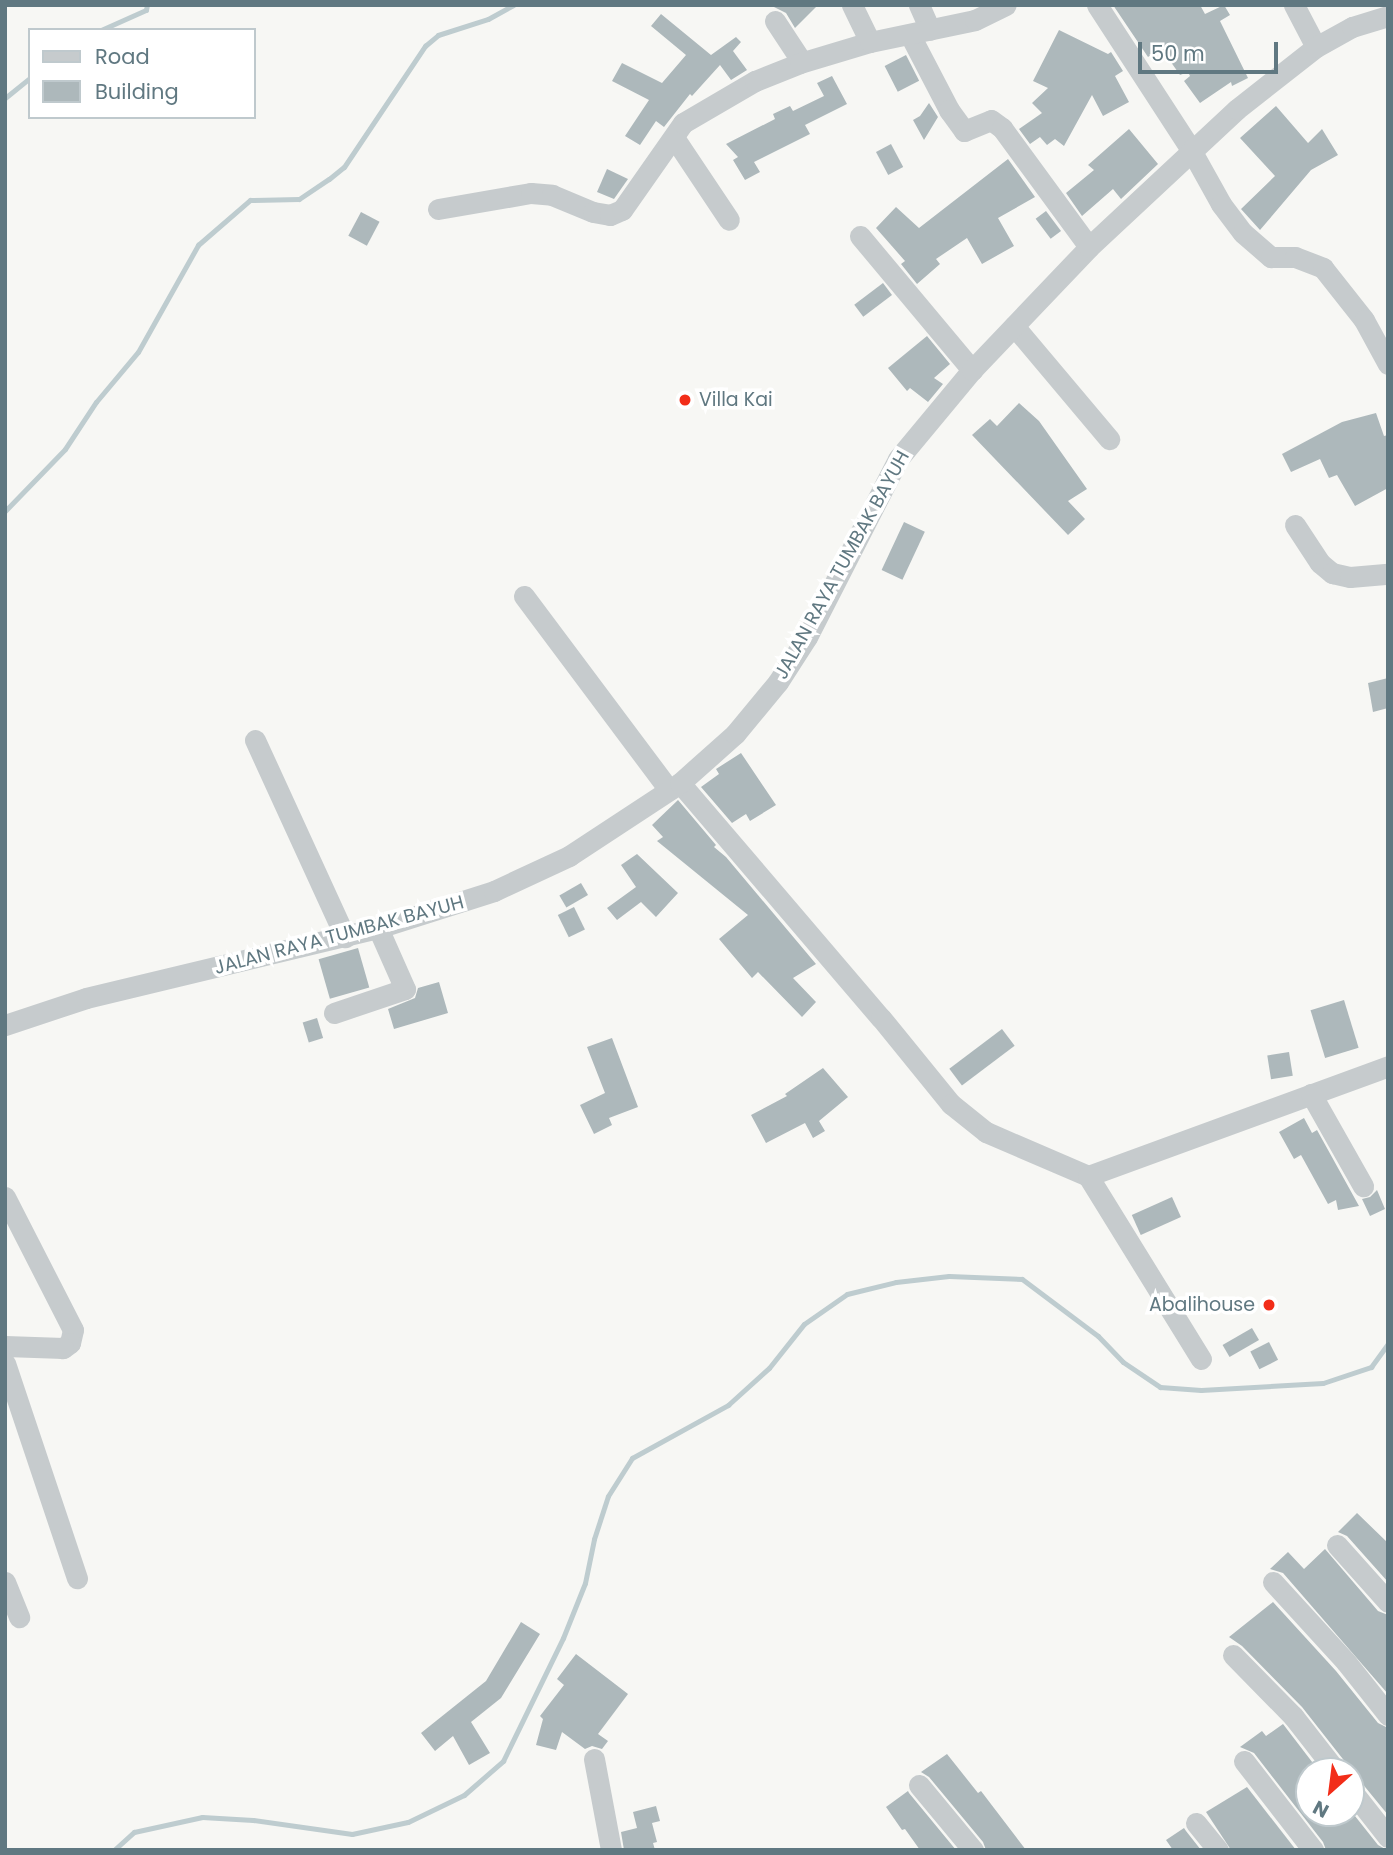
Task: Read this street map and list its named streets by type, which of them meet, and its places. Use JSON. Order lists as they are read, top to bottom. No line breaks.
{"streets":{"street":["JALAN RAYA TUMBAK BAYUH"]},"places":["Villa Kai","Abalihouse"],"legend":["Road","Building"],"scale_bar":"50 m","north":"bottom left"}
